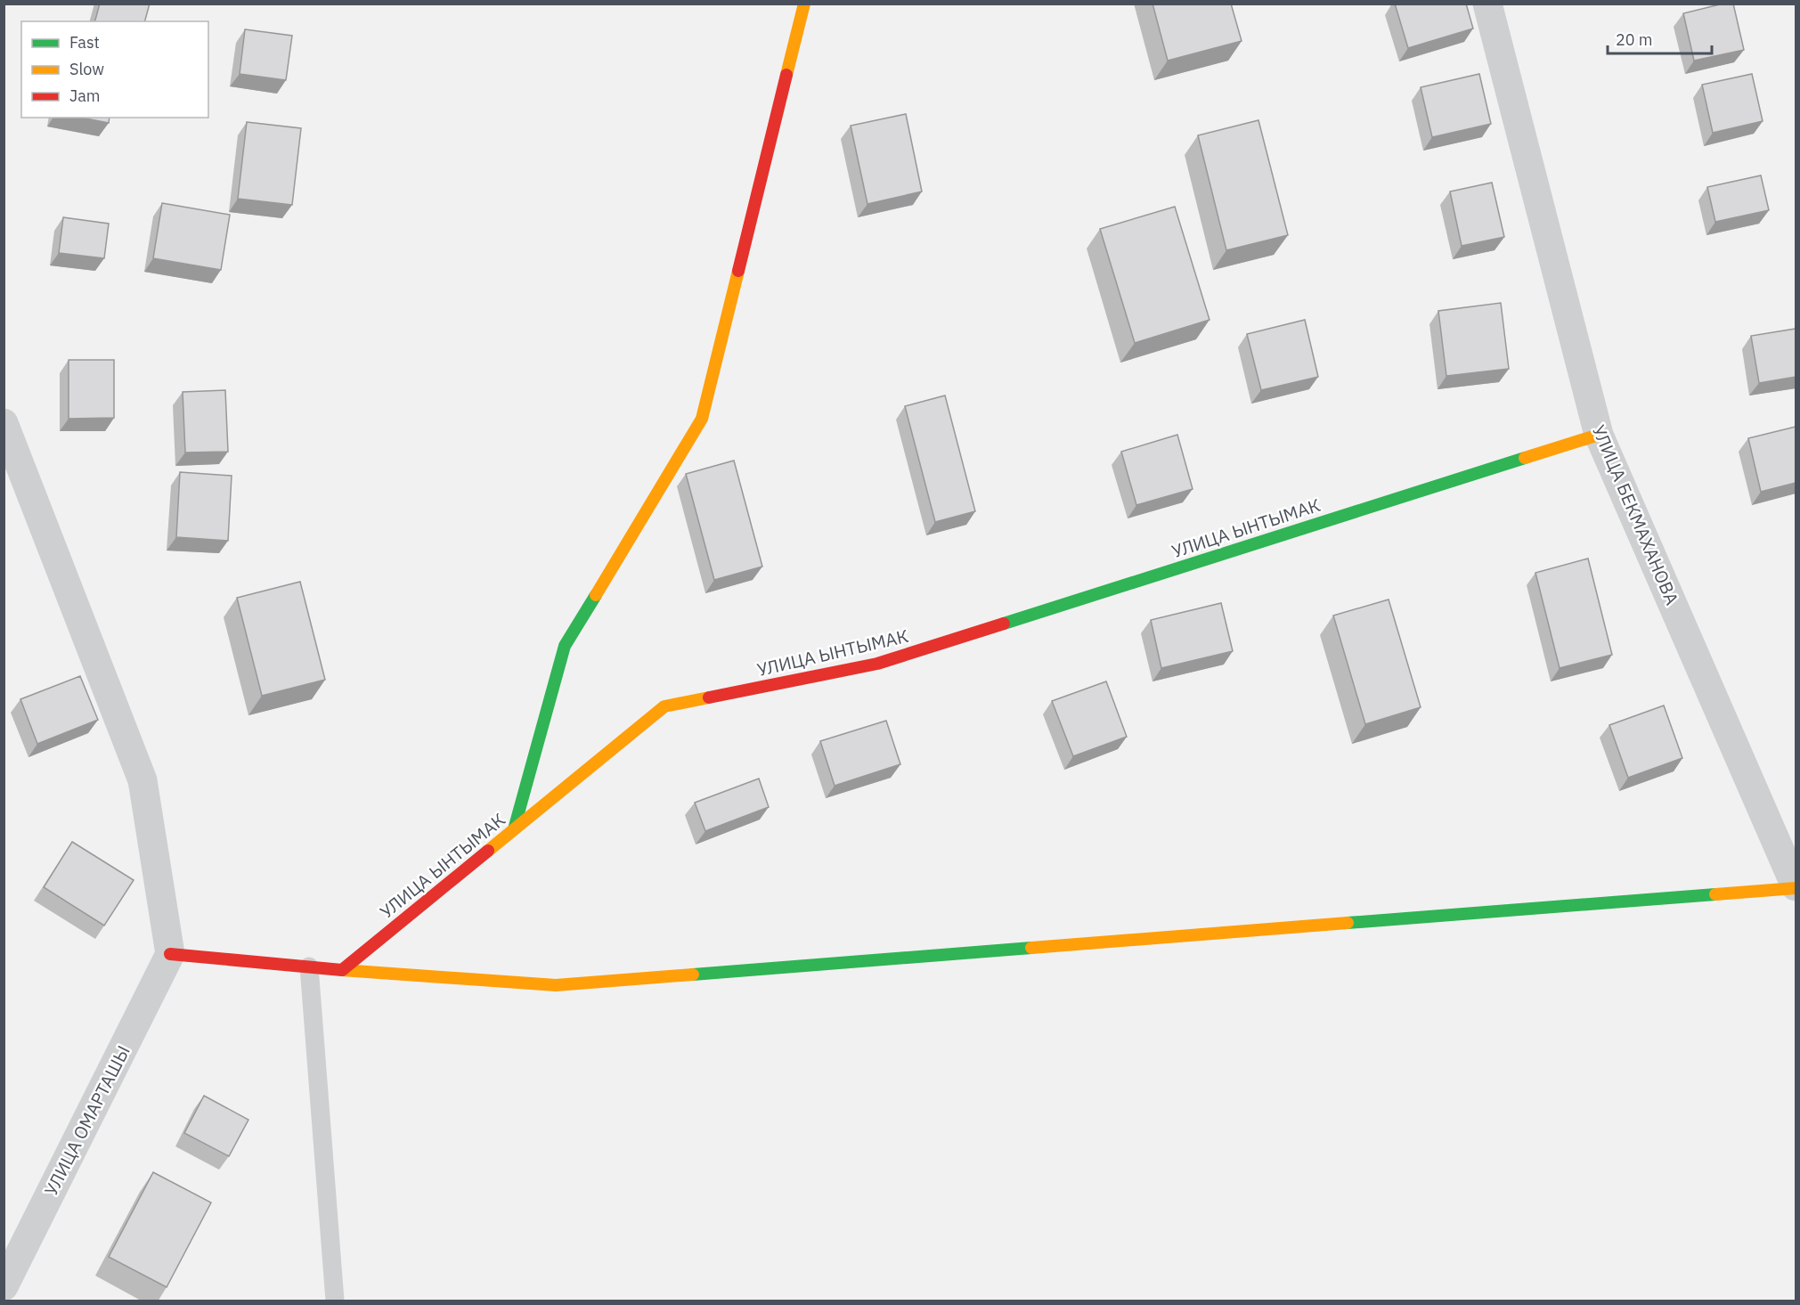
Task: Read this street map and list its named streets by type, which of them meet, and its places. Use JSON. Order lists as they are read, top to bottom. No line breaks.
{"streets":{"street":["УЛИЦА БЕКМАХАНОВА","УЛИЦА ЫНТЫМАК","УЛИЦА ОМАРТАШЫ"]},"crossings":[["УЛИЦА БЕКМАХАНОВА","УЛИЦА ЫНТЫМАК"]],"legend":["Fast","Slow","Jam"],"scale_bar":"20 m"}
